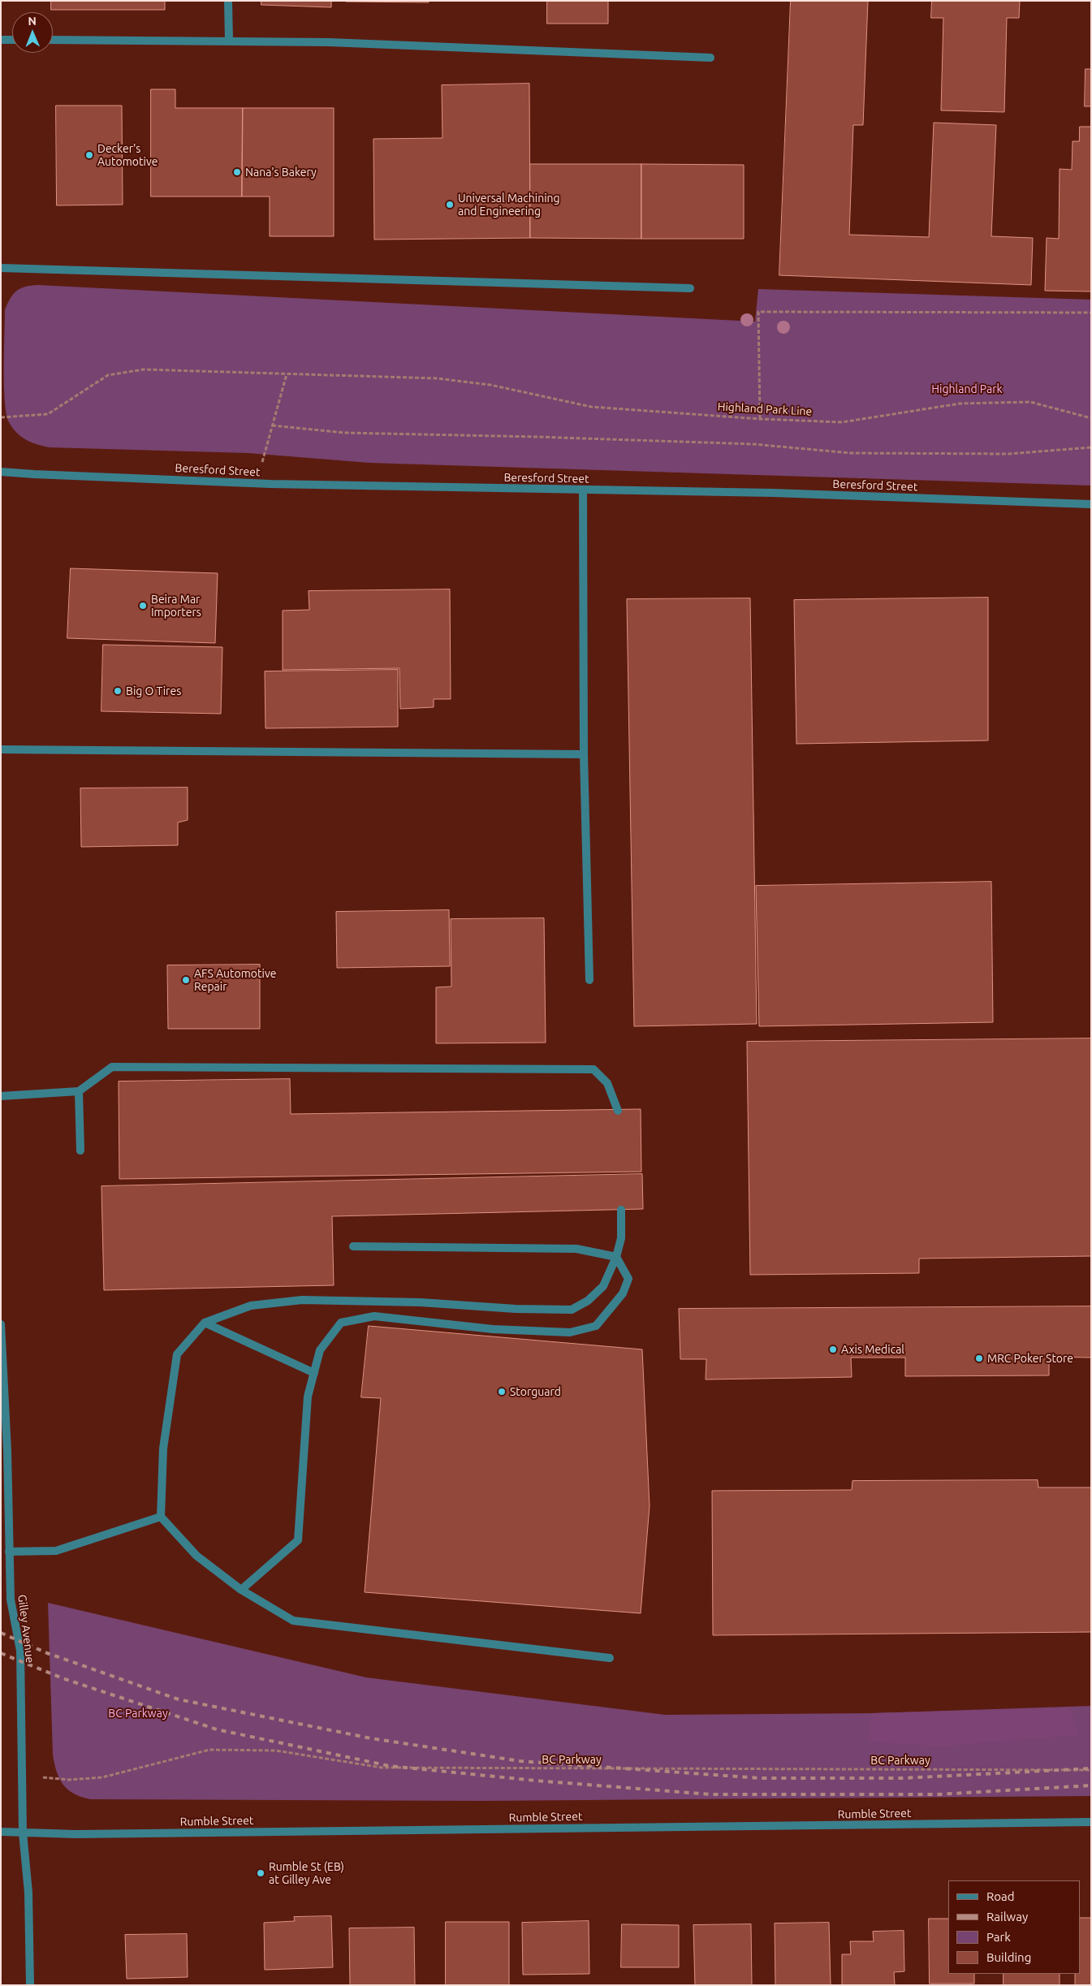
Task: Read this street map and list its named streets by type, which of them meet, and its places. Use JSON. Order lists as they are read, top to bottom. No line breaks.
{"streets":{"street":["Beresford Street","Gilley Avenue","Rumble Street"],"path":["Highland Park Line","BC Parkway"]},"crossings":[["Gilley Avenue","Rumble Street"]],"parks":["Highland Park","BC Parkway"],"places":["Decker's Automotive","Nana's Bakery","Universal Machining and Engineering","Beira Mar Importers","Big O Tires","AFS Automotive Repair","Axis Medical","MRC Poker Store","Storguard","Rumble St (EB) at Gilley Ave"],"legend":["Road","Railway","Park","Building"],"north":"top"}
